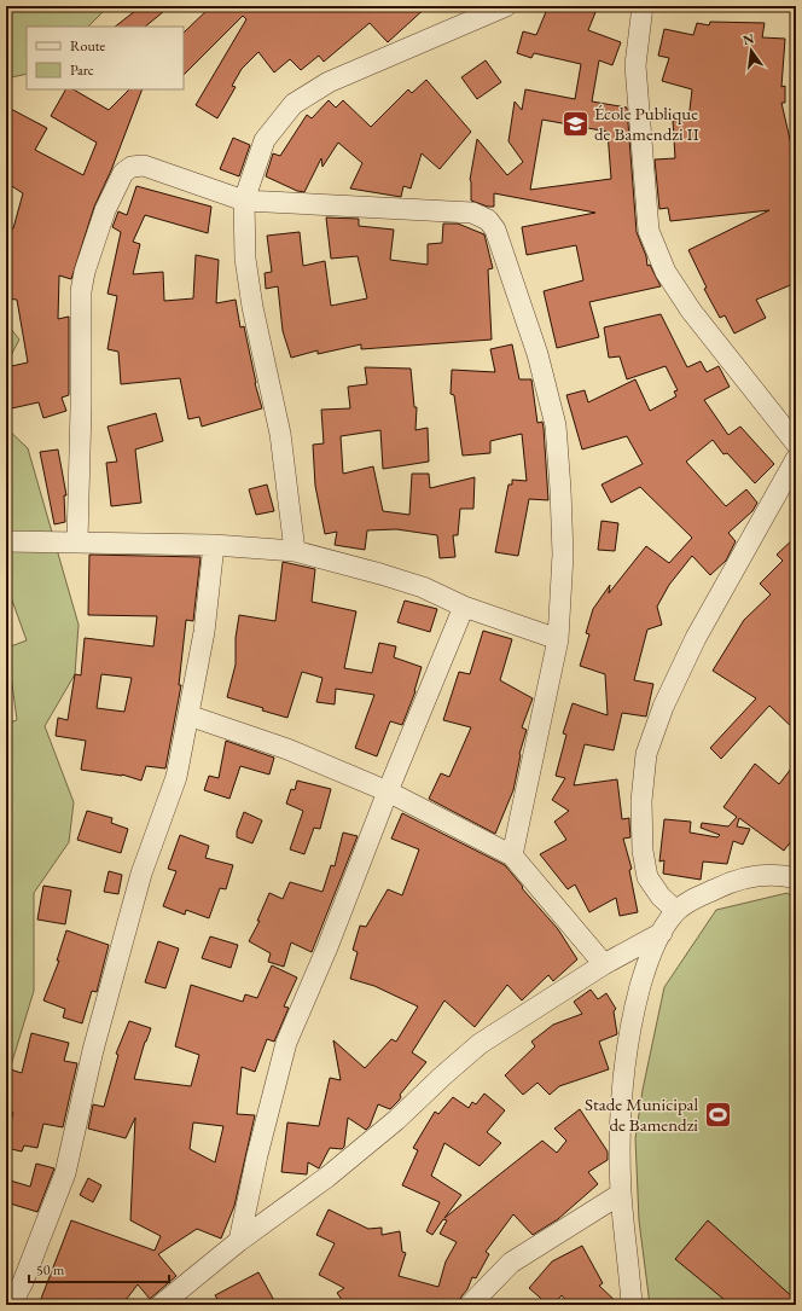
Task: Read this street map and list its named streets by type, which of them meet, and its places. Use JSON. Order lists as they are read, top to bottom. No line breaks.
{"places":{"school or university":["École Publique de Bamendzi II"],"sports":["Stade Municipal de Bamendzi"]},"legend":["Route","Parc"],"scale_bar":"50 m","north":"top"}
